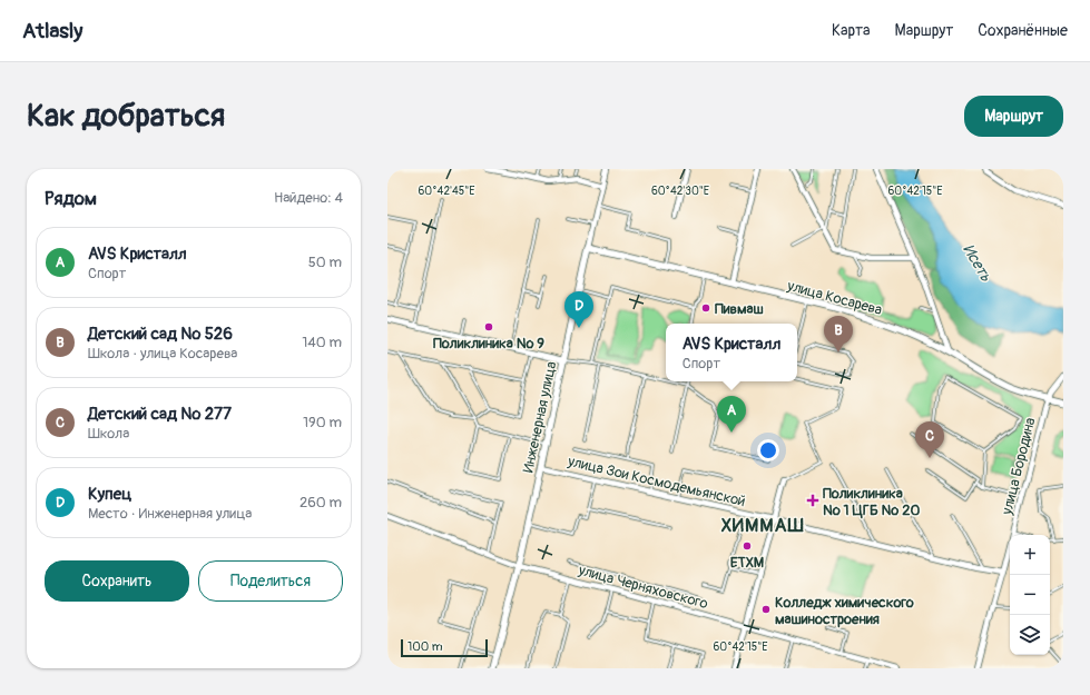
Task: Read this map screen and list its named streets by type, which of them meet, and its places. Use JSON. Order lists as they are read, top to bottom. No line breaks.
{"streets":{"street":["улица Косарева","Инженерная улица","улица Бородина","улица Зои Космодемьянской","улица Черняховского"]},"crossings":[["улица Косарева","Инженерная улица"],["улица Косарева","улица Бородина"],["Инженерная улица","улица Зои Космодемьянской"],["Инженерная улица","улица Черняховского"],["улица Бородина","улица Зои Космодемьянской"]],"districts":["ХИММАШ"],"water":["Исеть"],"places":{"other":["Пивмаш","Поликлиника № 9","ЕТХМ","Колледж химического машиностроения"],"health":["Поликлиника № 1 ЦГБ № 20"]},"scale_bar":"100 m","page":{"header":"Atlasly","nav":["Карта","Маршрут","Сохранённые"],"buttons":["Маршрут",["Сохранить","Поделиться"]],"title":"Как добраться","heading":["Рядом","Найдено: 4"],"list":[{"mark":"A","name":"AVS Кристалл","note":"Спорт","value":"50 m"},{"mark":"B","name":"Детcкий сад № 526","note":"Школа · улица Косарева","value":"140 m"},{"mark":"C","name":"Детcкий сад № 277","note":"Школа","value":"190 m"},{"mark":"D","name":"Купец","note":"Место · Инженерная улица","value":"260 m"}],"pins":["D","B","A","C"],"popup":["AVS Кристалл","Спорт"],"map_buttons":["+","−"],"scale":"100 m"},"coordinates":["60°42'45\"E","60°42'30\"E","60°42'15\"E"]}
